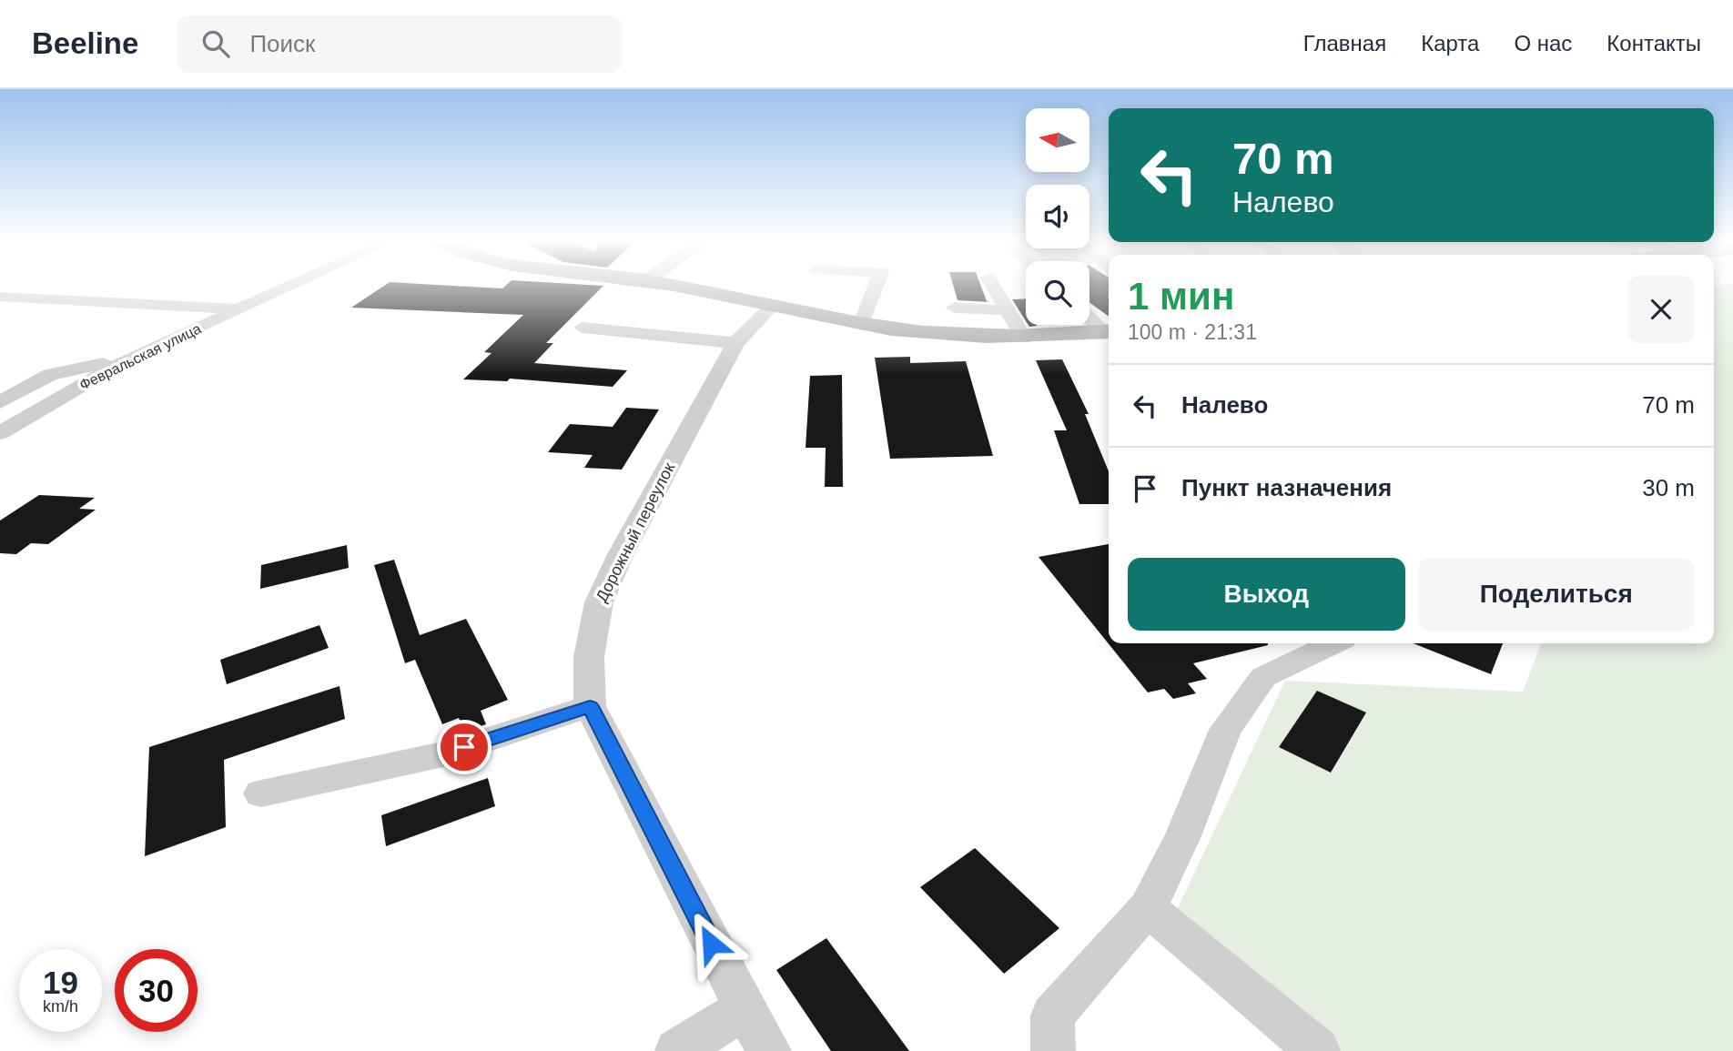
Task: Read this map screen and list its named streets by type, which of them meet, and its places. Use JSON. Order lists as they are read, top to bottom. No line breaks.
{"streets":{"street":["Февральская улица","Дорожный переулок"]},"north":"left","page":{"header":"Beeline","search":"Поиск","nav":["Главная","Карта","О нас","Контакты"],"turn":["70 m","Налево"],"heading":["1 мин","100 m · 21:31"],"list":[{"name":"Налево","value":"70 m"},{"name":"Пункт назначения","value":"30 m"}],"buttons":["Выход","Поделиться"],"speed":"19 km/h","limit":"30"}}
